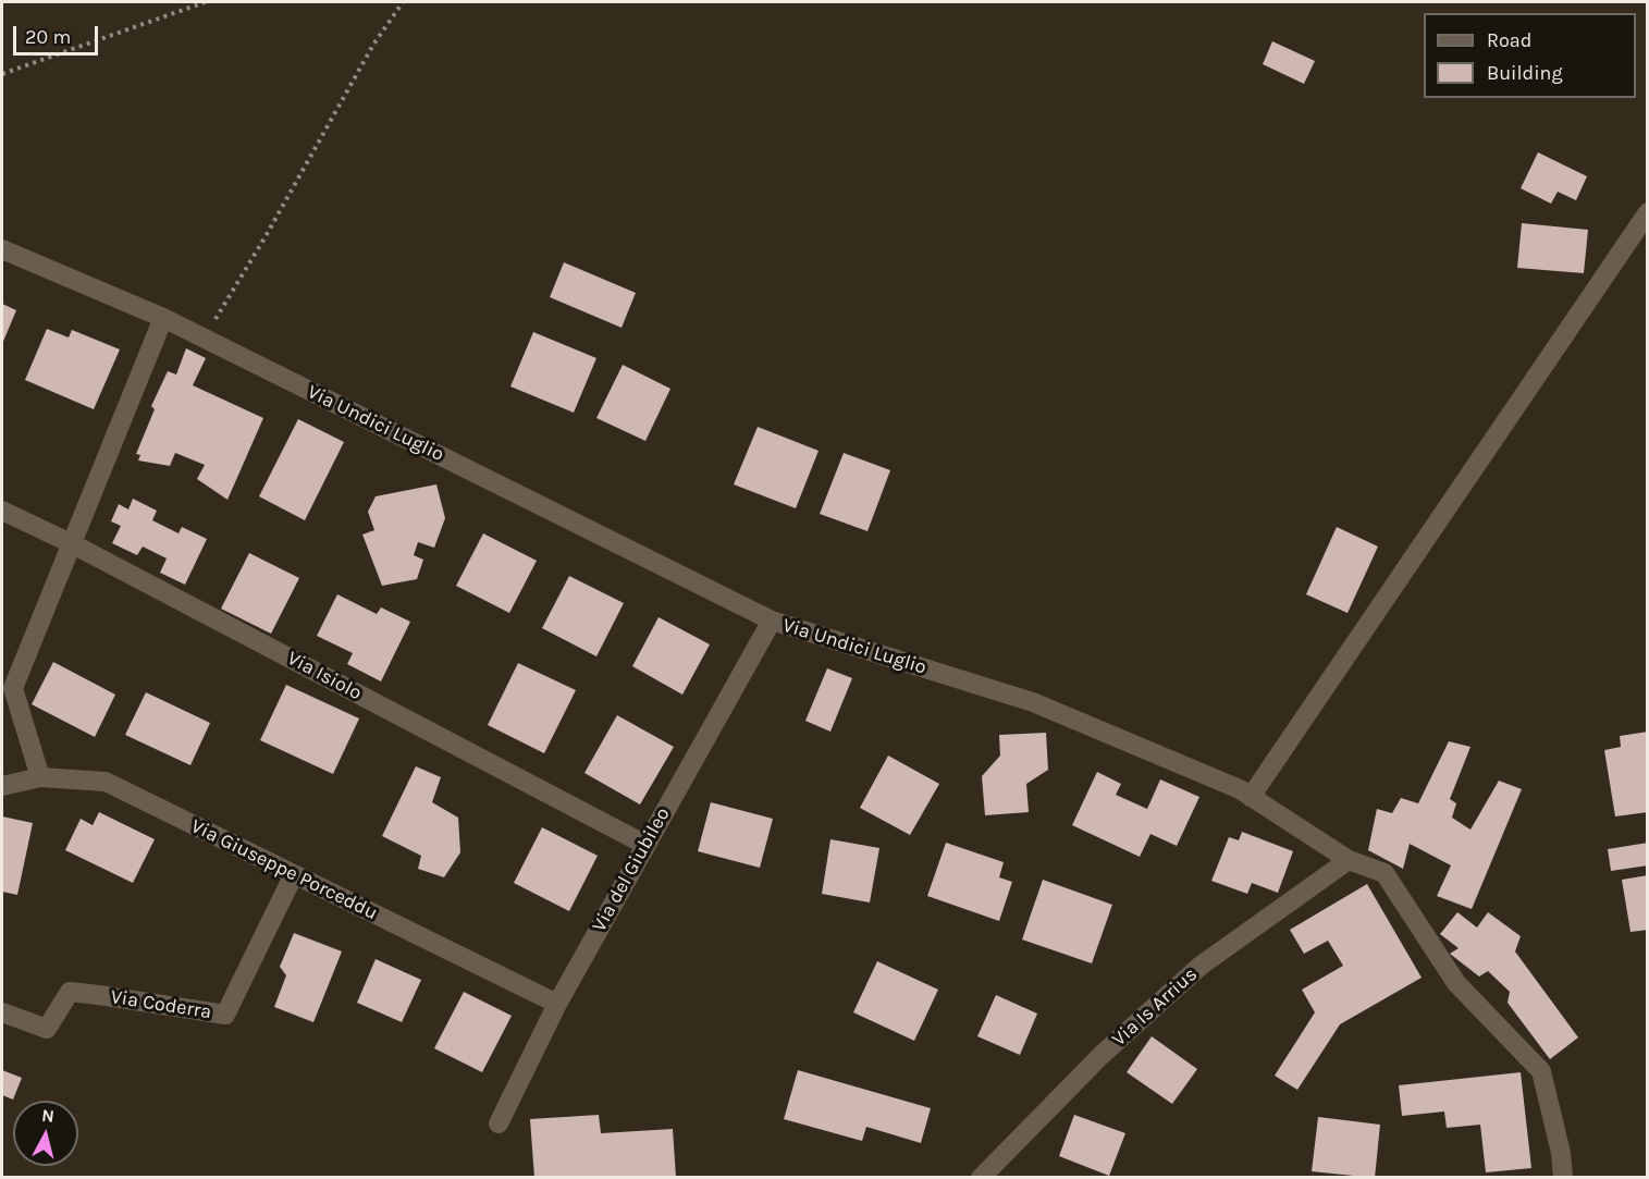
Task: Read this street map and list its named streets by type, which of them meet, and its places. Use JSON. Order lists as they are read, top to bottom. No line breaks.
{"streets":{"street":["Via Undici Luglio","Via Isiolo","Via Giuseppe Porceddu","Via del Giubileo","Via Coderra","Via Is Arrius"]},"crossings":[["Via Undici Luglio","Via del Giubileo"],["Via Undici Luglio","Via Is Arrius"],["Via Isiolo","Via del Giubileo"],["Via Giuseppe Porceddu","Via del Giubileo"],["Via Giuseppe Porceddu","Via Coderra"]],"legend":["Road","Building"],"scale_bar":"20 m","north":"top"}
